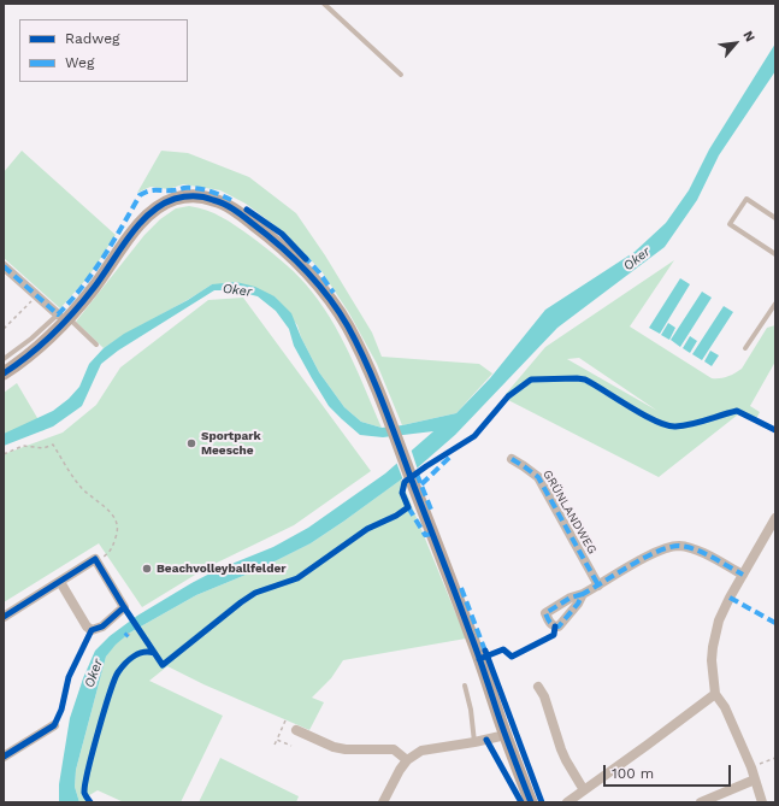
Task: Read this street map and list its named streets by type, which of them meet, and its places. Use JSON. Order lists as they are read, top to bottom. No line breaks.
{"streets":{"street":["GRÜNLANDWEG"]},"water":["Oker"],"places":["Sportpark Meesche","Beachvolleyballfelder"],"legend":["Radweg","Weg"],"scale_bar":"100 m","north":"top right"}
